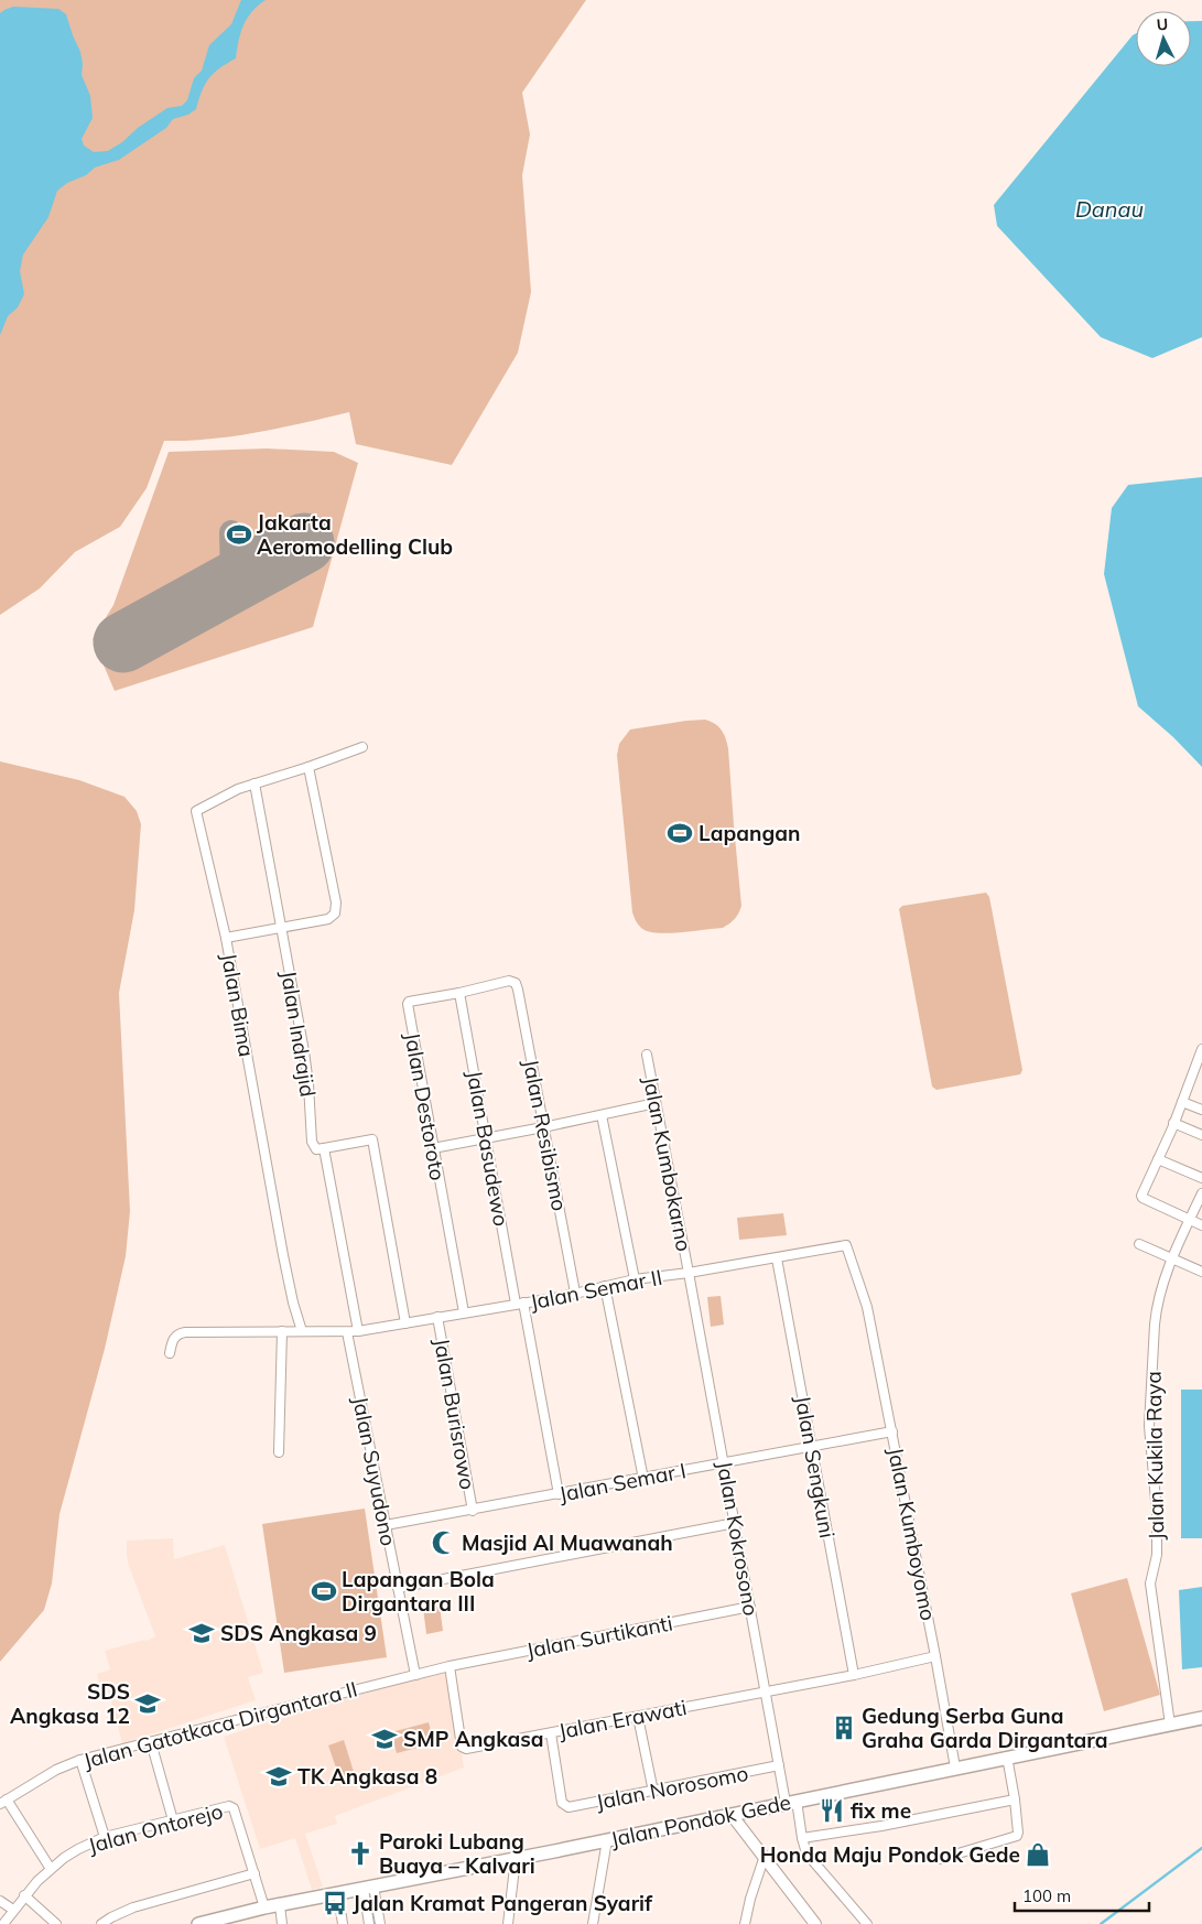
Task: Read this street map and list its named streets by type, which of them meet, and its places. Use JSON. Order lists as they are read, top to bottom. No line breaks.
{"streets":{"main road":["Jalan Pondok Gede"],"street":["Jalan Bima","Jalan Indrajid","Jalan Destoroto","Jalan Resibismo","Jalan Basudewo","Jalan Kumbokarno","Jalan Semar II","Jalan Burisrowo","Jalan Kukila Raya","Jalan Sengkuni","Jalan Suyudono","Jalan Semar I","Jalan Kumboyomo","Jalan Kokrosono","Jalan Surtikanti","Jalan Erawati","Jalan Gatotkaca Dirgantara II","Jalan Norosomo","Jalan Ontorejo"]},"crossings":[["Jalan Indrajid","Jalan Semar II"],["Jalan Destoroto","Jalan Resibismo"],["Jalan Destoroto","Jalan Basudewo"],["Jalan Destoroto","Jalan Semar II"],["Jalan Resibismo","Jalan Semar II"],["Jalan Basudewo","Jalan Semar II"],["Jalan Basudewo","Jalan Semar I"],["Jalan Kumbokarno","Jalan Semar II"],["Jalan Kumbokarno","Jalan Kokrosono"],["Jalan Semar II","Jalan Burisrowo"],["Jalan Semar II","Jalan Sengkuni"],["Jalan Semar II","Jalan Suyudono"],["Jalan Semar II","Jalan Kumboyomo"],["Jalan Semar II","Jalan Kokrosono"],["Jalan Burisrowo","Jalan Semar I"],["Jalan Kukila Raya","Jalan Pondok Gede"],["Jalan Sengkuni","Jalan Semar I"],["Jalan Suyudono","Jalan Semar I"],["Jalan Suyudono","Jalan Gatotkaca Dirgantara II"],["Jalan Semar I","Jalan Kumboyomo"],["Jalan Semar I","Jalan Kokrosono"],["Jalan Kumboyomo","Jalan Pondok Gede"],["Jalan Kokrosono","Jalan Surtikanti"],["Jalan Kokrosono","Jalan Erawati"],["Jalan Kokrosono","Jalan Norosomo"],["Jalan Kokrosono","Jalan Pondok Gede"],["Jalan Surtikanti","Jalan Erawati"],["Jalan Surtikanti","Jalan Gatotkaca Dirgantara II"],["Jalan Erawati","Jalan Gatotkaca Dirgantara II"],["Jalan Erawati","Jalan Norosomo"],["Jalan Pondok Gede","Jalan Ontorejo"]],"water":["Danau"],"places":{"sports":["Jakarta Aeromodelling Club","Lapangan","Lapangan Bola Dirgantara III"],"mosque":["Masjid Al Muawanah"],"school or university":["SDS Angkasa 9","SDS Angkasa 12","SMP Angkasa","TK Angkasa 8"],"building":["Gedung Serba Guna Graha Garda Dirgantara"],"restaurant":["fix me"],"church":["Paroki Lubang Buaya – Kalvari"],"shop":["Honda Maju Pondok Gede"],"bus stop":["Jalan Kramat Pangeran Syarif"]},"scale_bar":"100 m","north":"top"}
